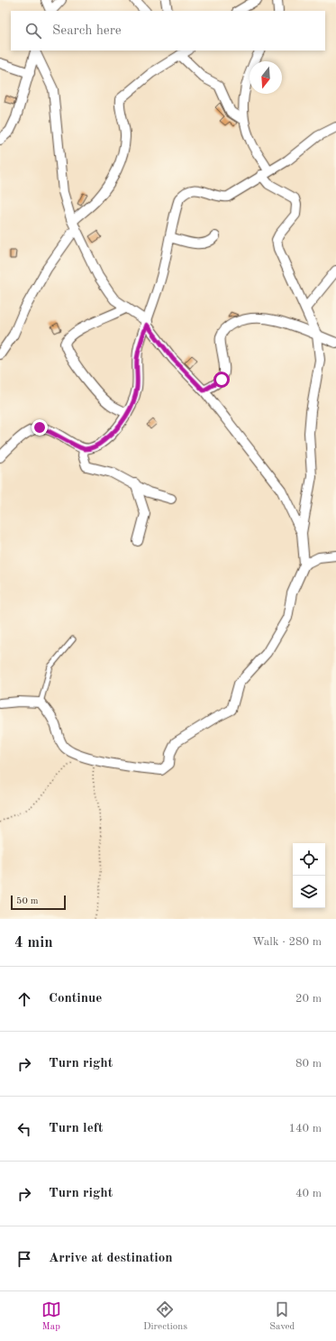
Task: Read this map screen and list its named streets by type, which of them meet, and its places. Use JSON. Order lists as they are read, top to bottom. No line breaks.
{"scale_bar":"50 m","north":"bottom","page":{"search":"Search here","scale":"50 m","heading":["4 min","Walk · 280 m"],"list":[["Continue","20 m"],["Turn right","80 m"],["Turn left","140 m"],["Turn right","40 m"],"Arrive at destination"],"nav":["Map","Directions","Saved"]}}
